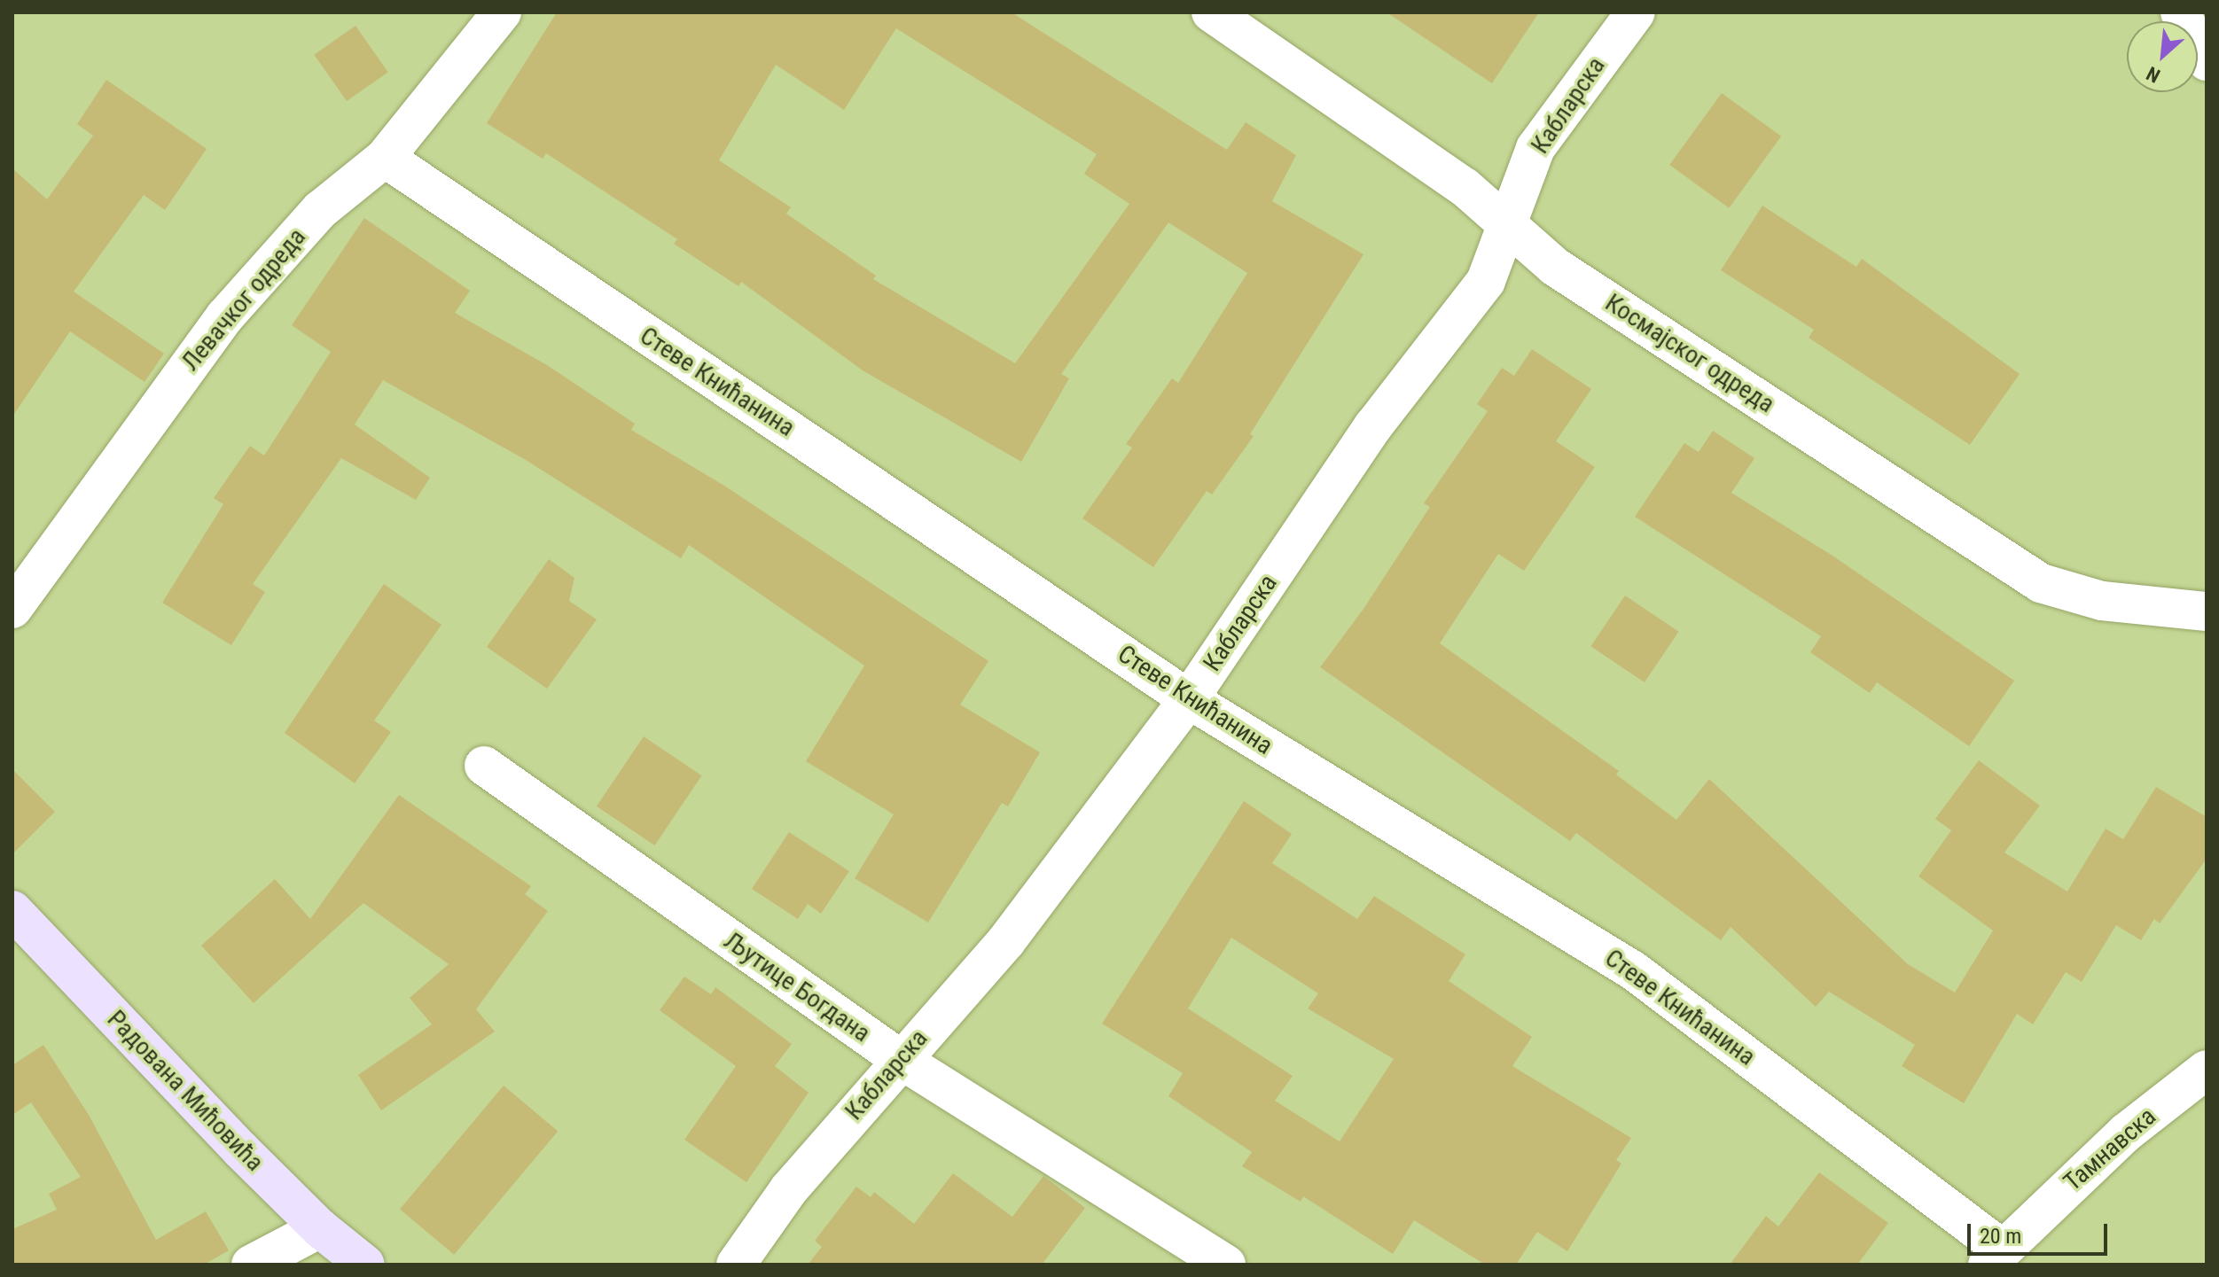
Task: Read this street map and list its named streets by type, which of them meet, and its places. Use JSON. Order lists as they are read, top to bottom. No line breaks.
{"streets":{"street":["Кабларска","Левачког одреда","Космајског одреда","Стеве Книћанина","Љутице Богдана","Радована Мићовића","Тамнавска"]},"crossings":[["Кабларска","Космајског одреда"],["Кабларска","Стеве Книћанина"],["Кабларска","Љутице Богдана"],["Левачког одреда","Стеве Книћанина"],["Стеве Книћанина","Тамнавска"]],"scale_bar":"20 m","north":"bottom left"}
